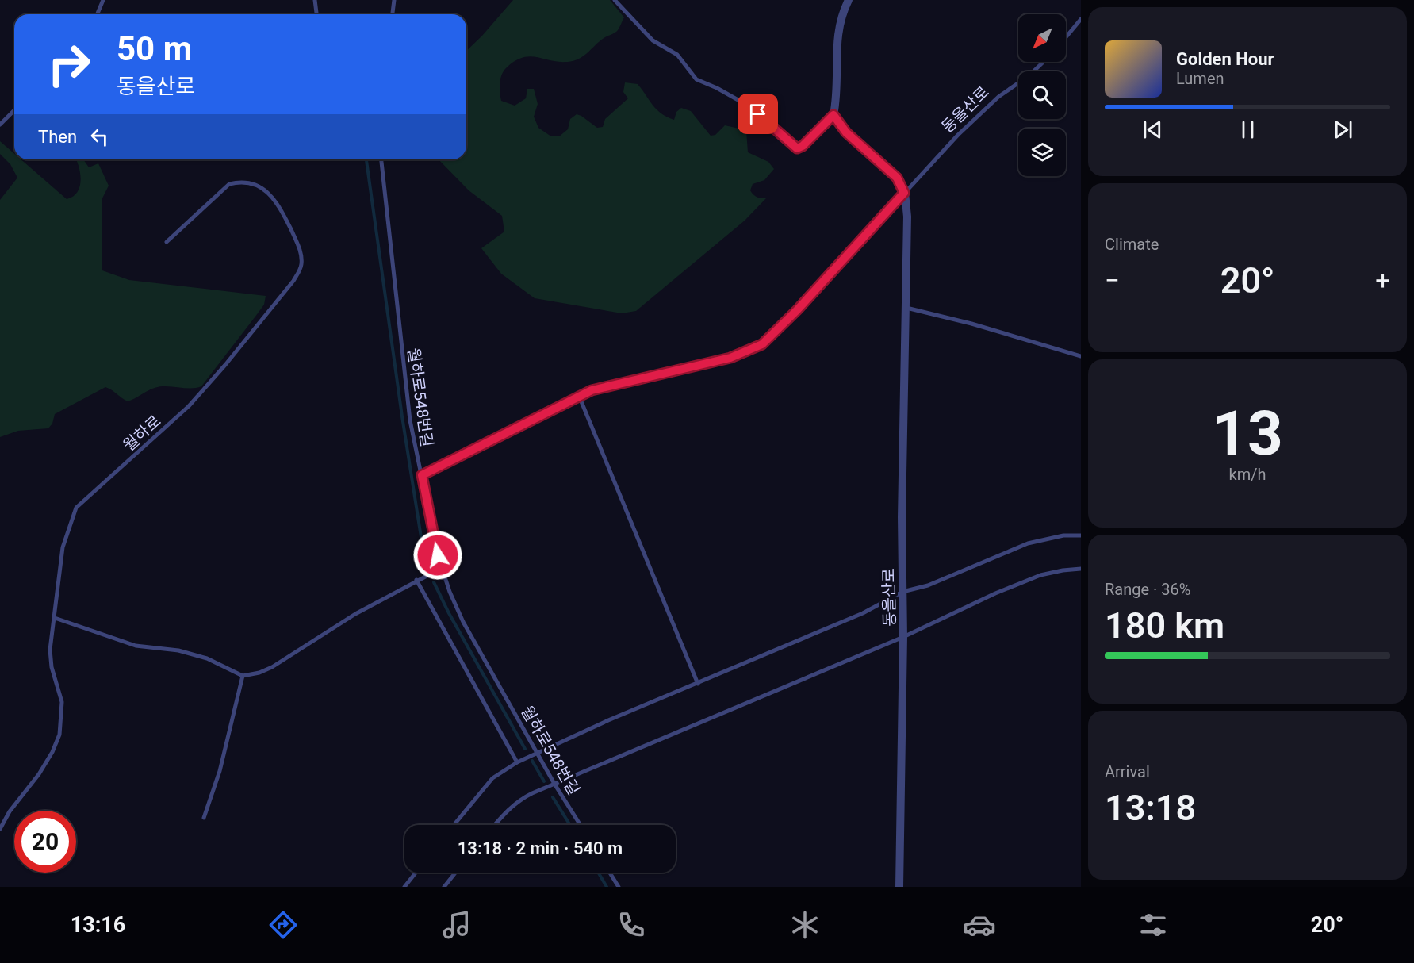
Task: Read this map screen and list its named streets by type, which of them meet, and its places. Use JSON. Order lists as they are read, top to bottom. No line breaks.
{"streets":{"street":["동을산로"],"lane":["월하로548번길","월하로"]},"crossings":[["동을산로","월하로548번길"]],"north":"bottom left","page":{"turn":["50 m","동을산로"],"song":["Golden Hour","Lumen"],"then":"Then","tile":["Climate",["13","km/h"],["Range · 36%","180 km"],["Arrival","13:18"]],"heat":["−","20°","+"],"limit":"20","trip":"13:18 · 2 min · 540 m","tabs":["13:16","20°"]}}
